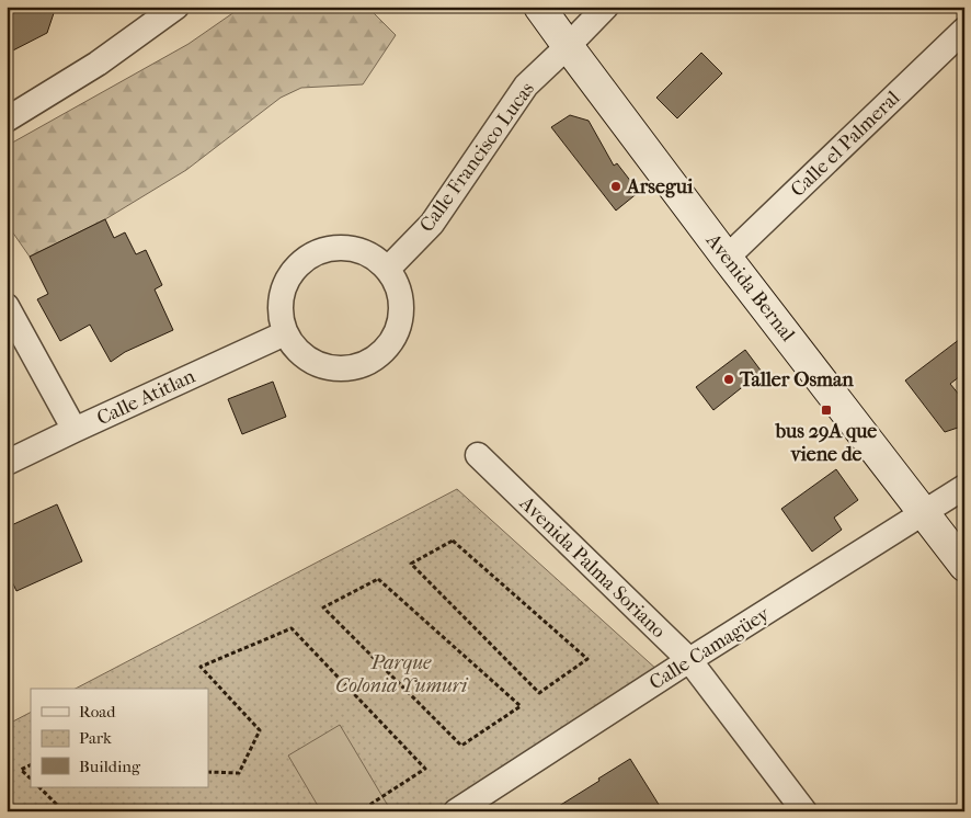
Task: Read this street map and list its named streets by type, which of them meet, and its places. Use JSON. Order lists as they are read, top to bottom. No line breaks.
{"streets":{"main road":["Avenida Bernal"],"street":["Calle el Palmeral","Calle Francisco Lucas","Calle Atitlan","Avenida Palma Soriano","Calle Camagüey"]},"crossings":[["Calle el Palmeral","Avenida Bernal"],["Calle Francisco Lucas","Avenida Bernal"],["Calle Francisco Lucas","Calle Atitlan"],["Avenida Bernal","Calle Camagüey"],["Avenida Palma Soriano","Calle Camagüey"]],"parks":["Parque Colonia Yumuri"],"places":{"other":["Arsegui","Taller Osman"],"transit":["bus 29A que viene de"]},"legend":["Road","Park","Building"]}
